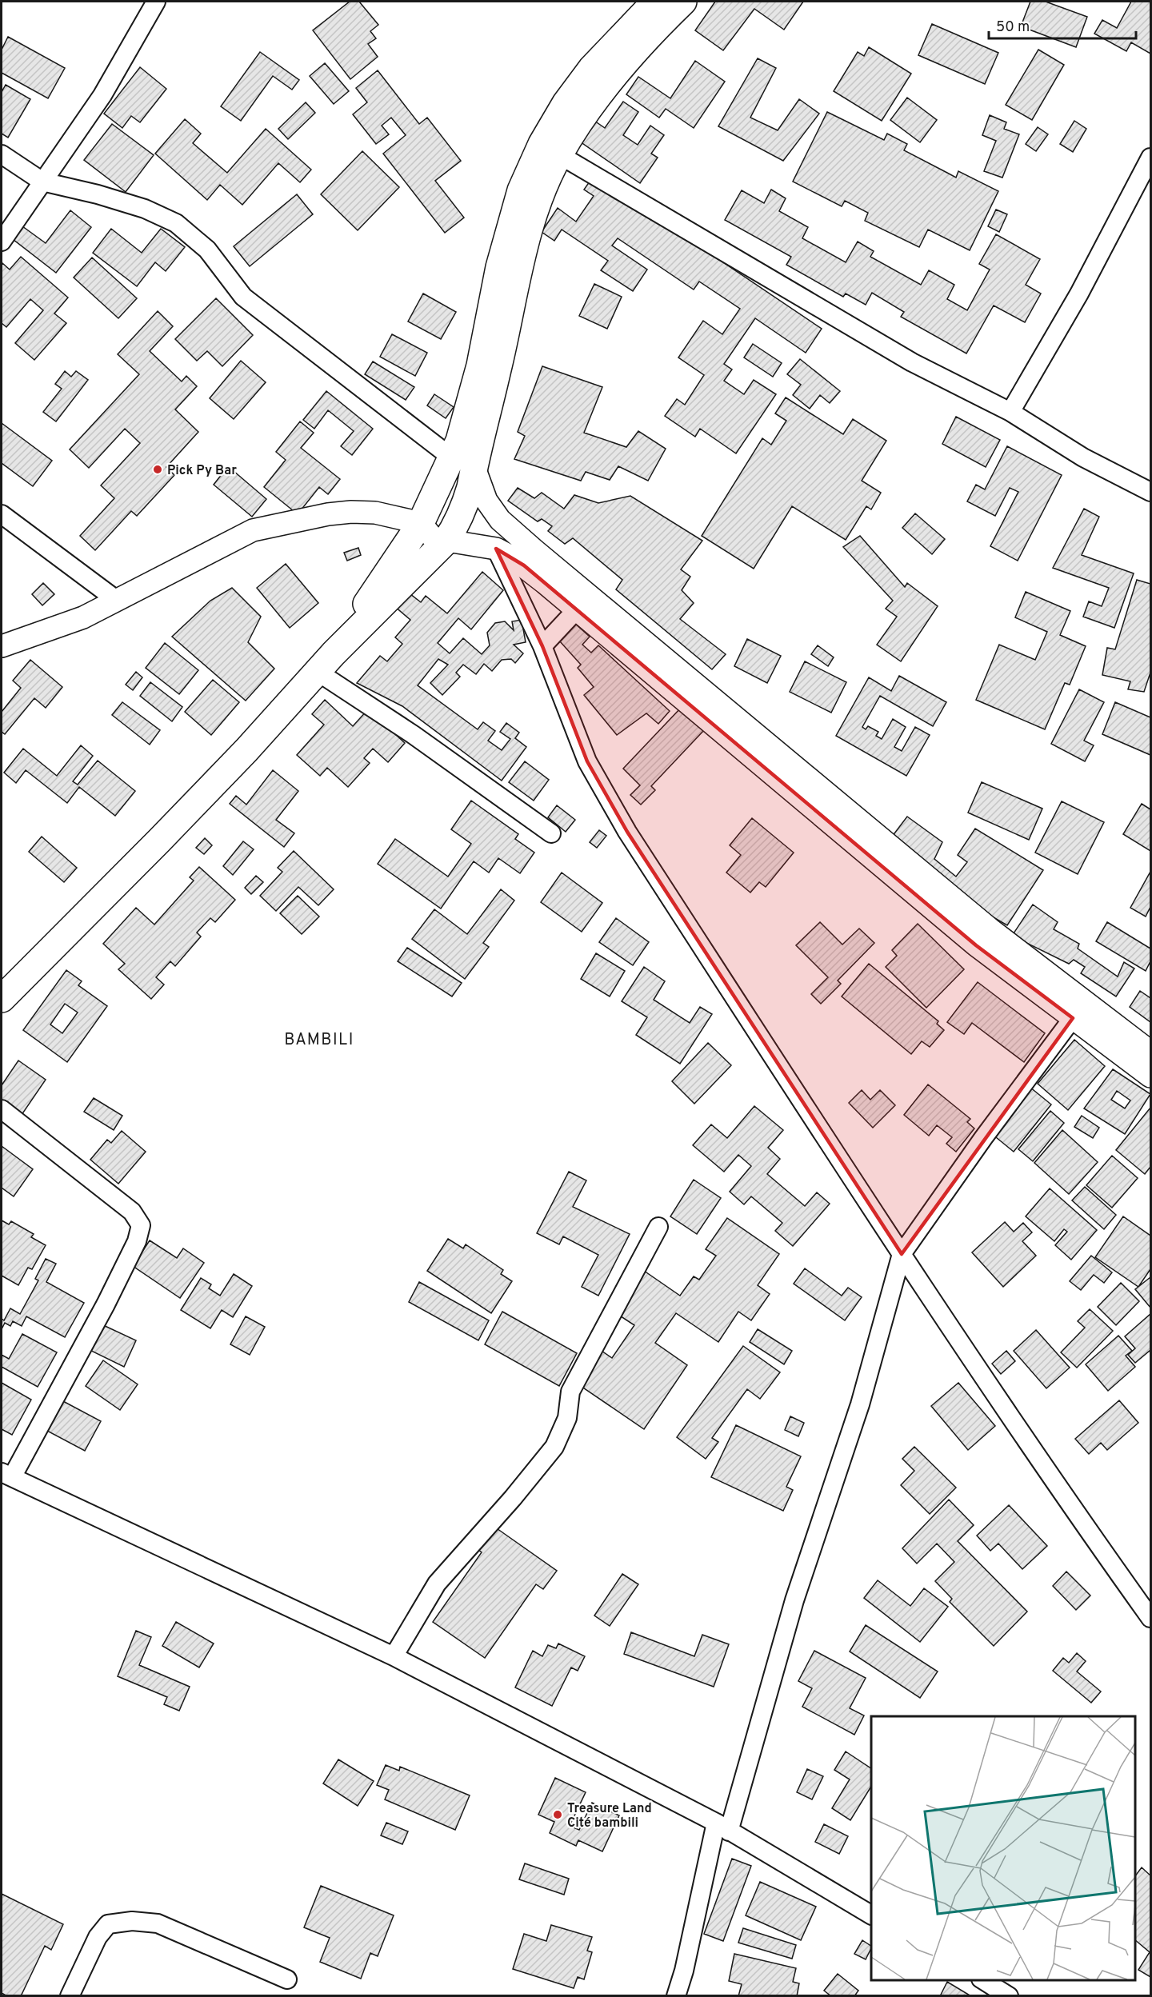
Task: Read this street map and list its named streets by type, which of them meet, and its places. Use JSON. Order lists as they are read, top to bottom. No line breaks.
{"districts":["BAMBILI"],"places":["Pick Py Bar","Treasure Land Cité bambili"],"scale_bar":"50 m"}
